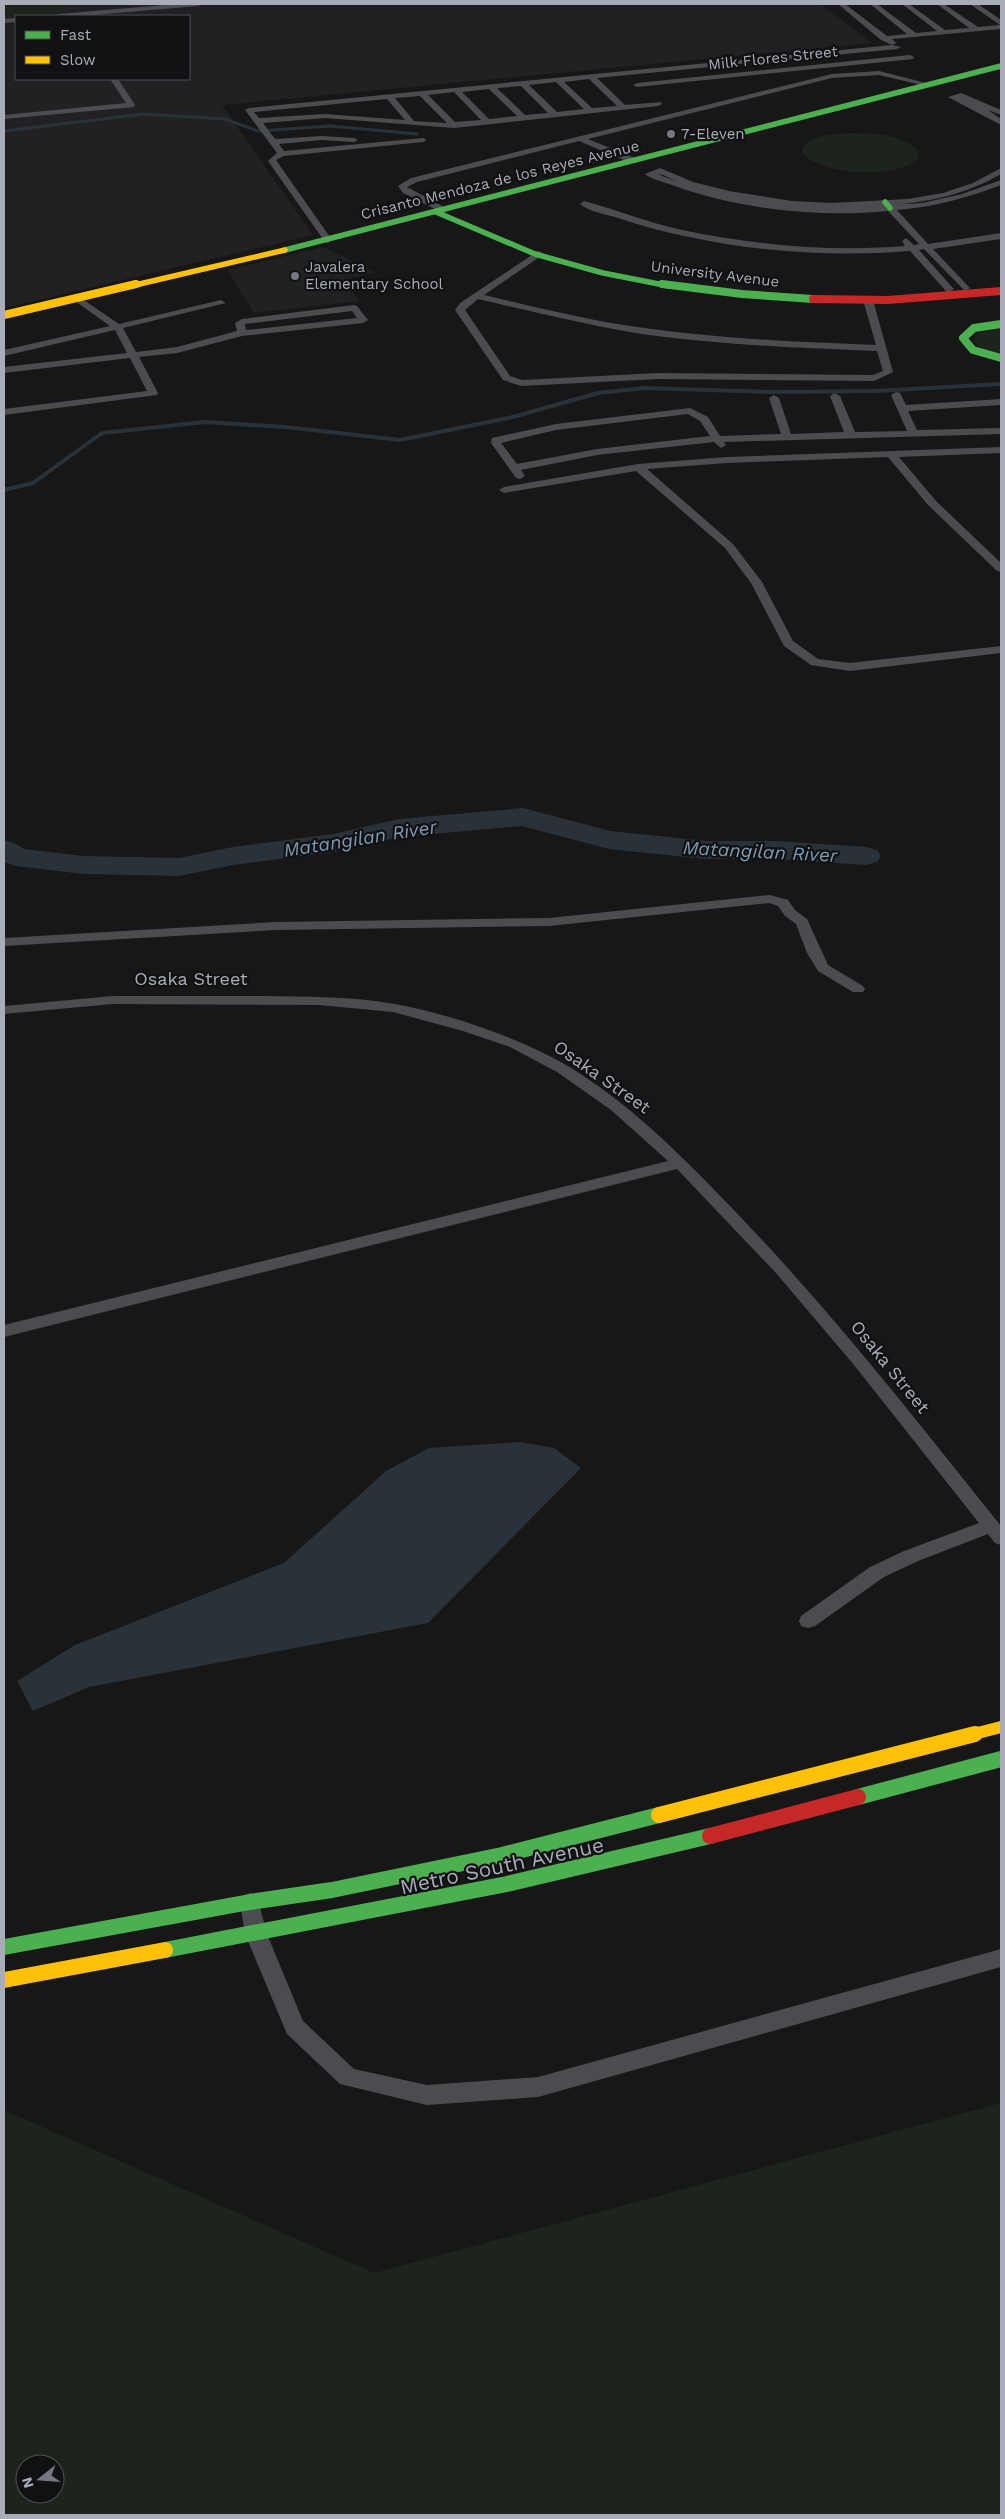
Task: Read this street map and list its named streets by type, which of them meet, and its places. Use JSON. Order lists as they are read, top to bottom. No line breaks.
{"streets":{"street":["Milk Flores Street","Crisanto Mendoza de los Reyes Avenue","University Avenue","Osaka Street","Metro South Avenue"]},"crossings":[["Crisanto Mendoza de los Reyes Avenue","University Avenue"]],"water":["Matangilan River"],"places":["7-Eleven","Javalera Elementary School"],"legend":["Fast","Slow"],"north":"left"}
